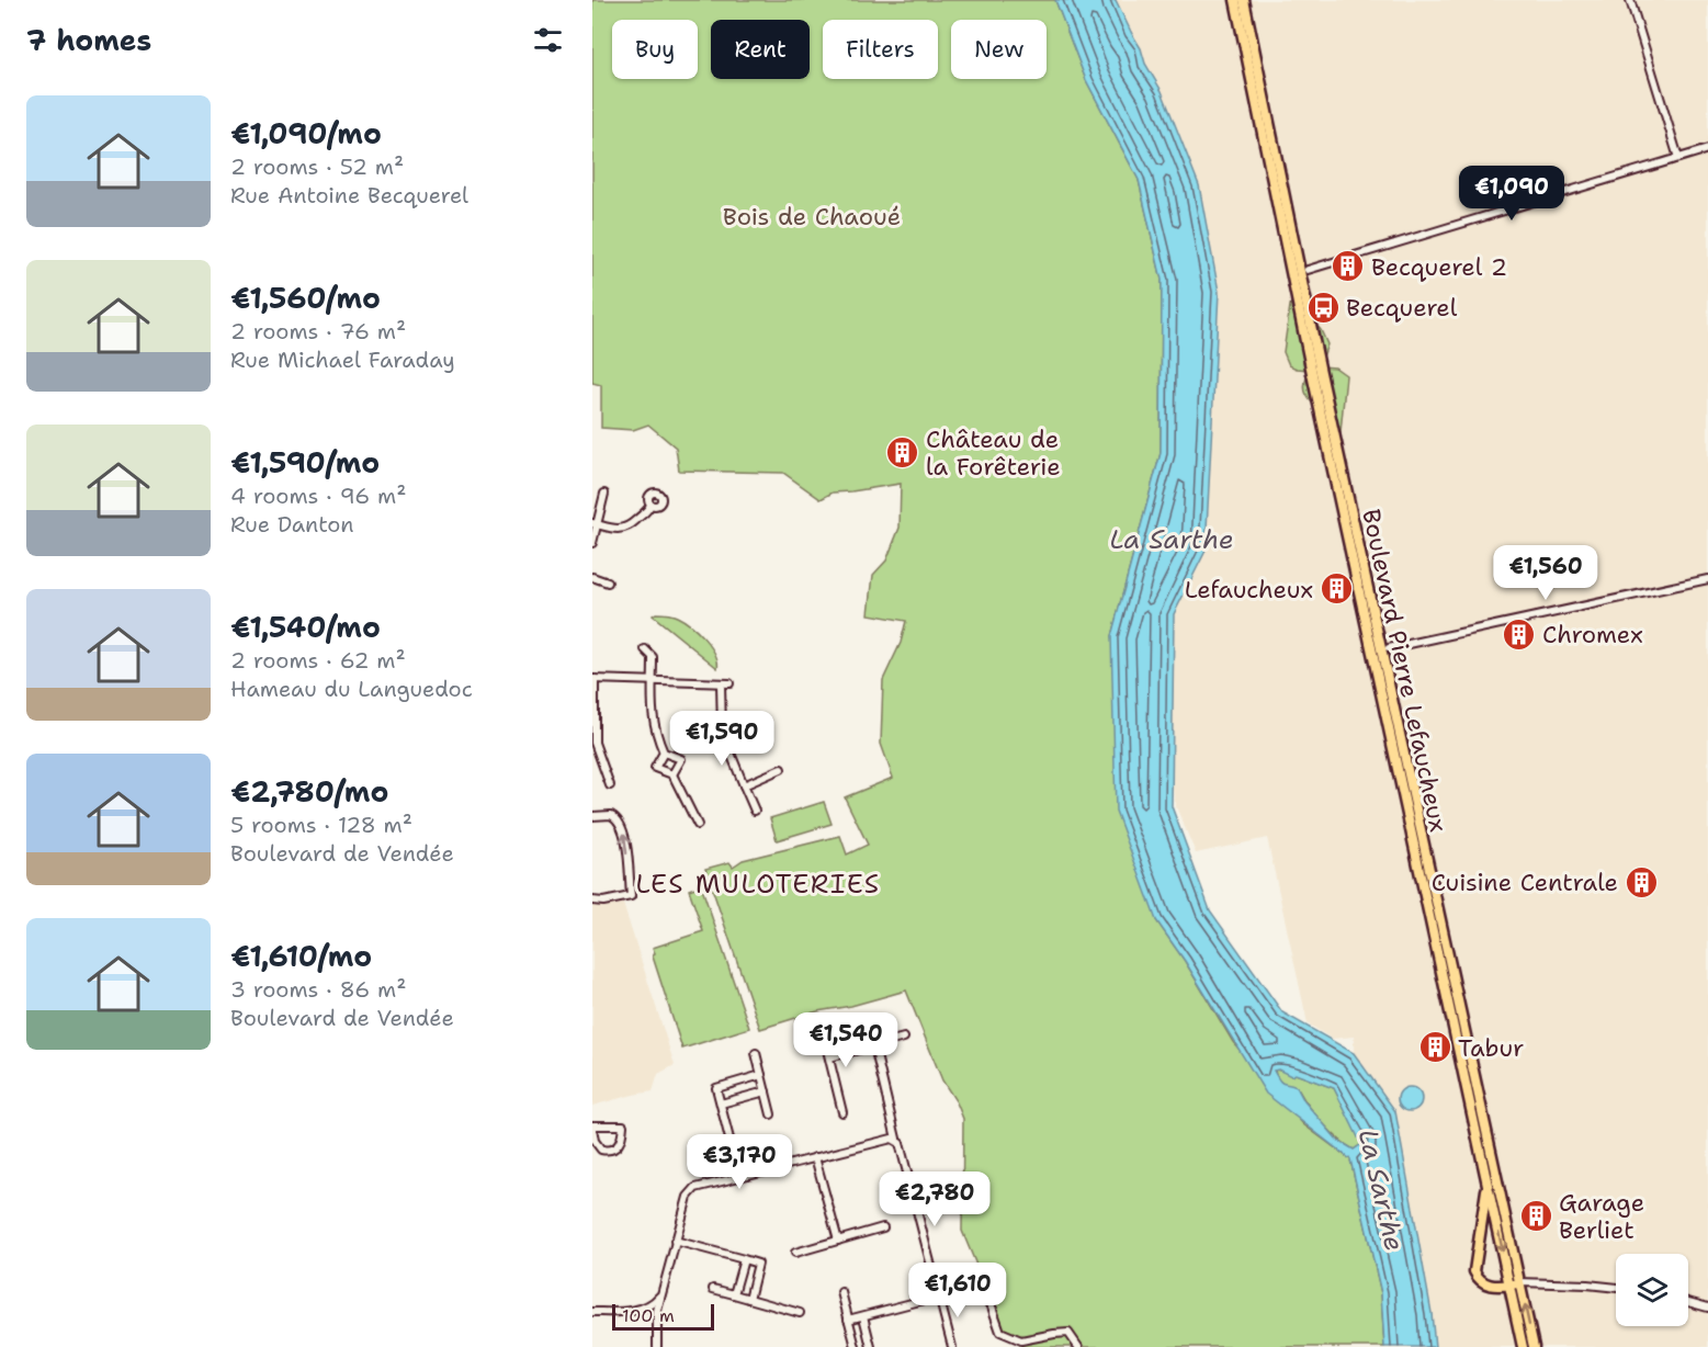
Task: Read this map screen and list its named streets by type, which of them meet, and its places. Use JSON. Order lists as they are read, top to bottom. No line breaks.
{"streets":{"main road":["Boulevard Pierre Lefaucheux"]},"districts":["LES MULOTERIES"],"water":["La Sarthe"],"parks":["Bois de Chaoué"],"places":{"building":["Becquerel 2","Château de la Forêterie","Lefaucheux","Chromex","Cuisine Centrale","Tabur","Garage Berliet"],"bus stop":["Becquerel"]},"scale_bar":"100 m","page":{"heading":"7 homes","chip":["Buy","Rent","Filters","New"],"list":[{"name":"€1,090/mo","note":"2 rooms · 52 m² · Rue Antoine Becquerel"},{"name":"€1,560/mo","note":"2 rooms · 76 m² · Rue Michael Faraday"},{"name":"€1,590/mo","note":"4 rooms · 96 m² · Rue Danton"},{"name":"€1,540/mo","note":"2 rooms · 62 m² · Hameau du Languedoc"},{"name":"€2,780/mo","note":"5 rooms · 128 m² · Boulevard de Vendée"},{"name":"€1,610/mo","note":"3 rooms · 86 m² · Boulevard de Vendée"}],"price":["€1,090","€1,560","€1,590","€1,540","€3,170","€2,780","€1,610"],"scale":"100 m"}}
